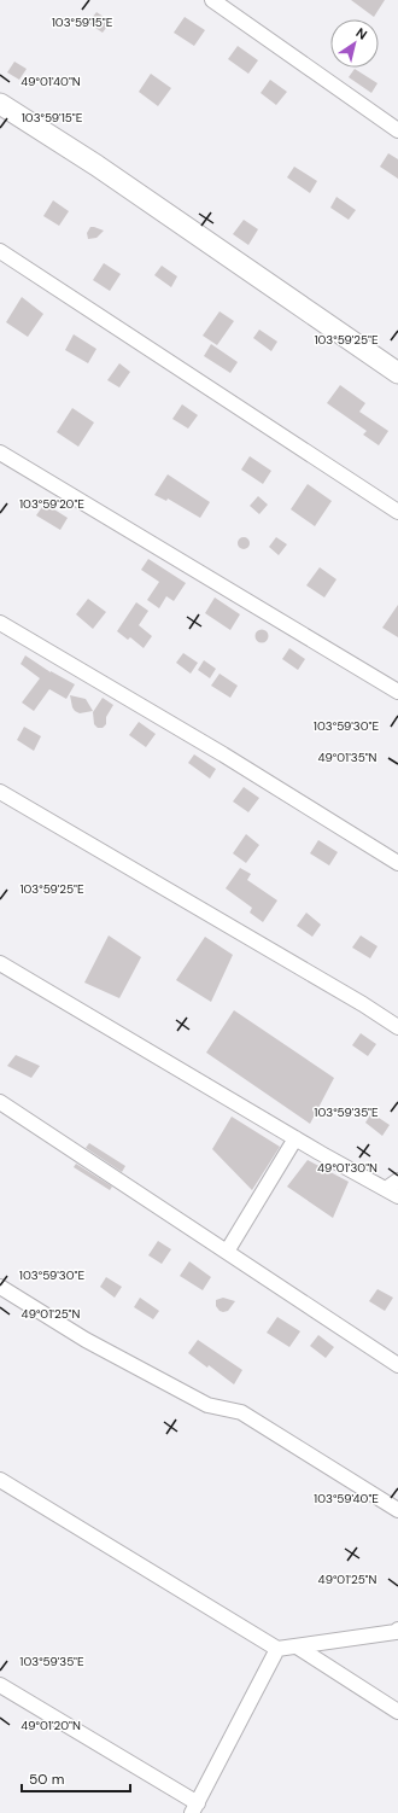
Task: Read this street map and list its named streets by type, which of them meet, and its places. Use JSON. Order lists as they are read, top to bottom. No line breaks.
{"scale_bar":"50 m","north":"top right","coordinates":["103°59'15\"E","49°01'40\"N","103°59'25\"E","103°59'20\"E","103°59'30\"E","49°01'35\"N","103°59'35\"E","49°01'30\"N","49°01'25\"N","103°59'40\"E","49°01'20\"N"]}
